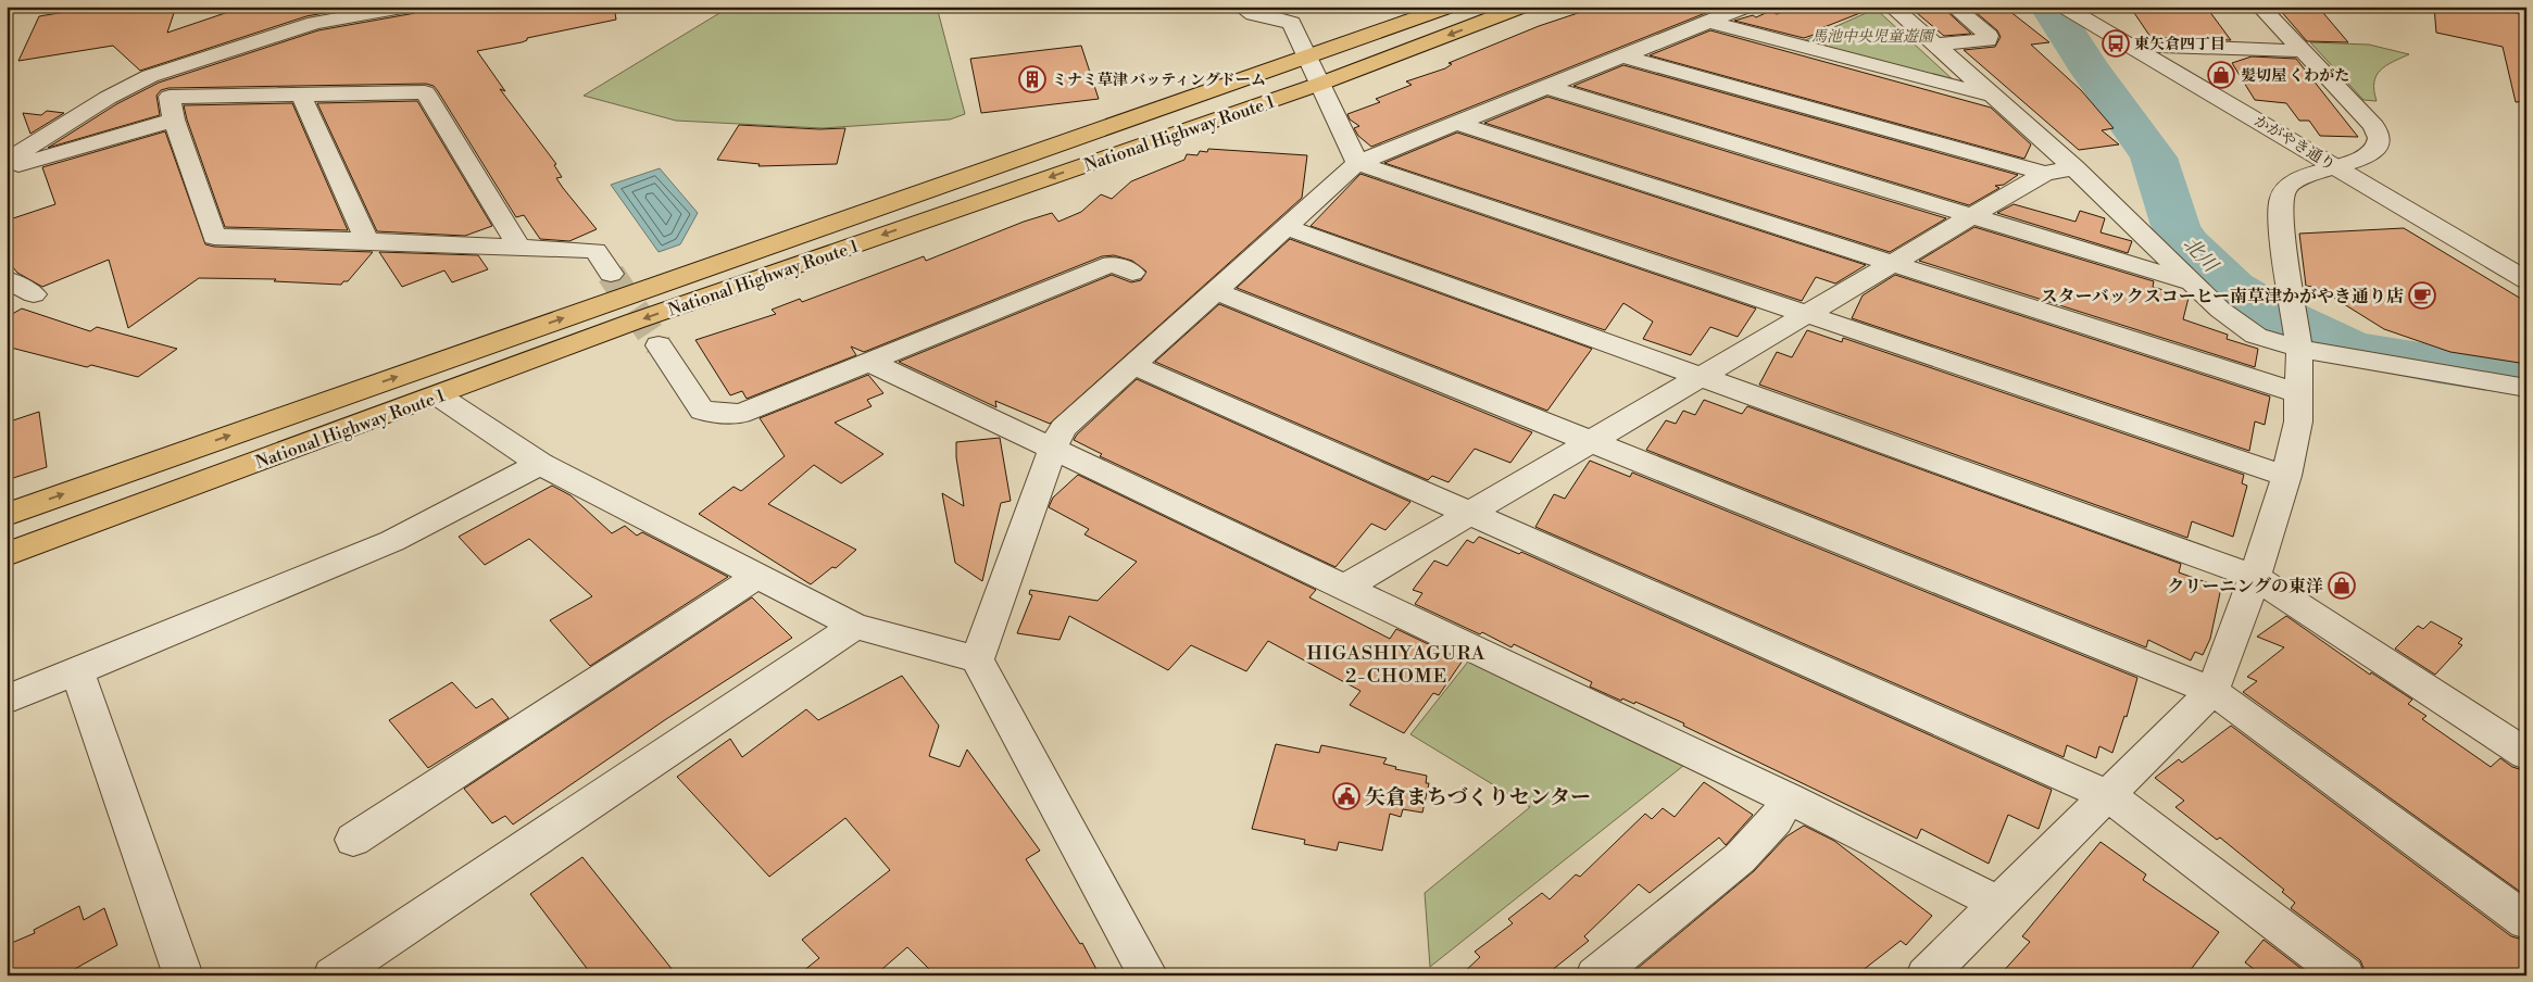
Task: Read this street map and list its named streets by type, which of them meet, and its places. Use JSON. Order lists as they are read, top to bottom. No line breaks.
{"streets":{"highway":["National Highway Route 1"],"street":["かがやき通り"]},"districts":["HIGASHIYAGURA 2-CHOME"],"water":["北川"],"parks":["馬池中央児童遊園"],"places":{"bus stop":["東矢倉四丁目"],"shop":["髪切屋 くわがた","クリーニングの東洋"],"building":["ミナミ草津 バッティングドーム"],"cafe":["スターバックスコーヒー南草津かがやき通り店"],"public building":["矢倉まちづくりセンター"]}}
